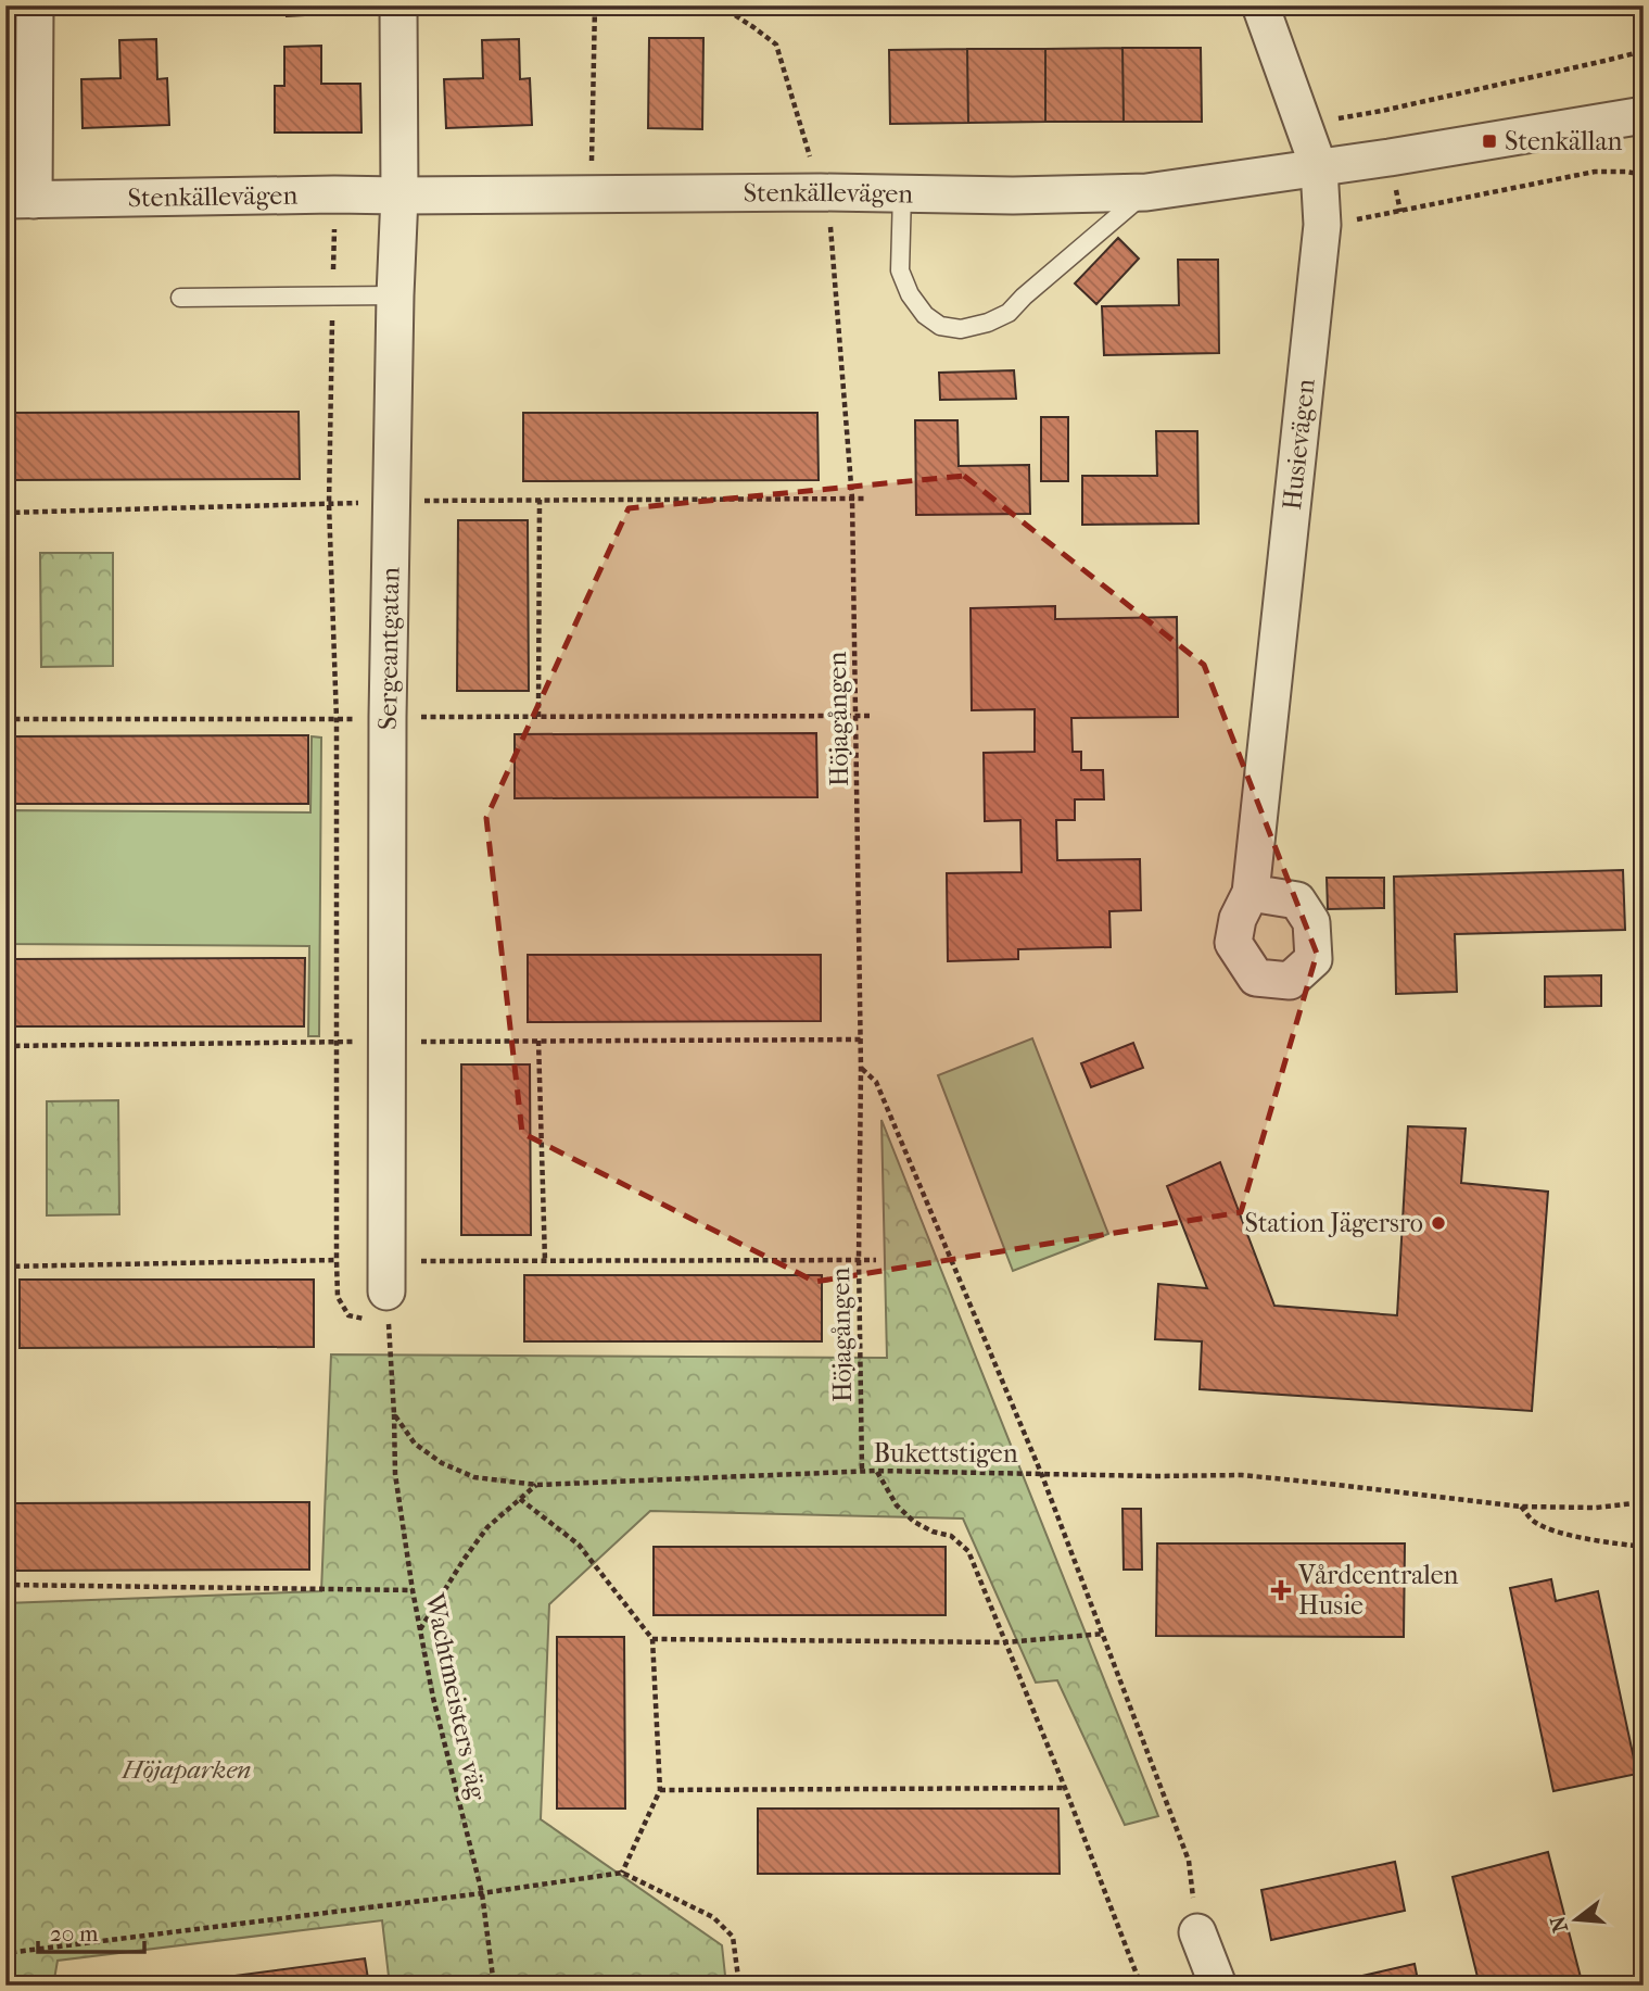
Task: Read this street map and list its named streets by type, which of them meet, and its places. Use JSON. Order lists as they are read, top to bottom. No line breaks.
{"streets":{"street":["Stenkällevägen","Husievägen","Sergeantgatan"],"path":["Höjagången","Bukettstigen","Wachtmeisters väg"]},"crossings":[["Stenkällevägen","Husievägen"],["Stenkällevägen","Sergeantgatan"],["Stenkällevägen","Höjagången"],["Höjagången","Bukettstigen"],["Bukettstigen","Wachtmeisters väg"]],"parks":["Höjaparken"],"places":{"transit":["Stenkällan"],"other":["Station Jägersro"],"health":["Vårdcentralen Husie"]},"scale_bar":"20 m","north":"left"}
